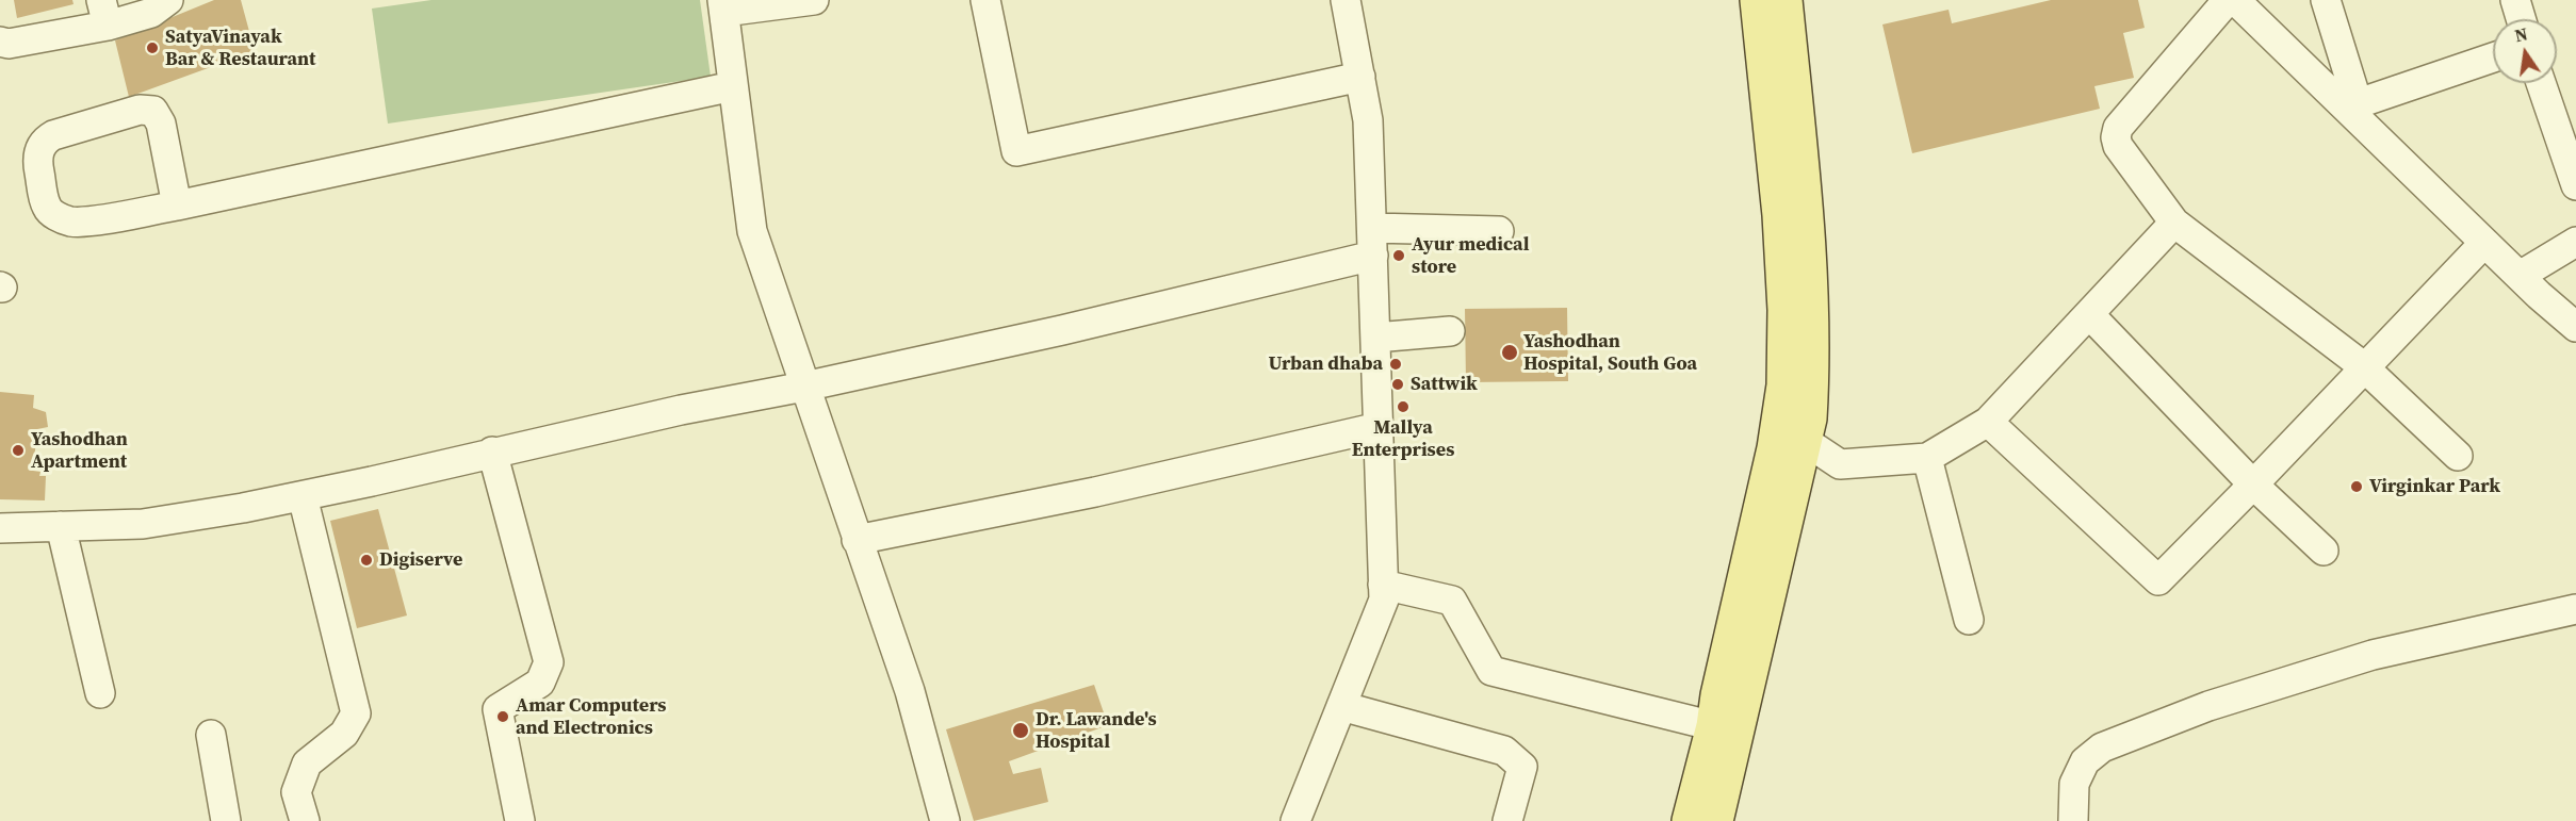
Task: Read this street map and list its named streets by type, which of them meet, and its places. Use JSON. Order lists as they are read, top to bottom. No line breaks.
{"places":["SatyaVinayak Bar & Restaurant","Ayur medical store","Yashodhan Hospital, South Goa","Urban dhaba","Sattwik","Mallya Enterprises","Yashodhan Apartment","Virginkar Park","Digiserve","Amar Computers and Electronics","Dr. Lawande's Hospital"],"north":"top"}
